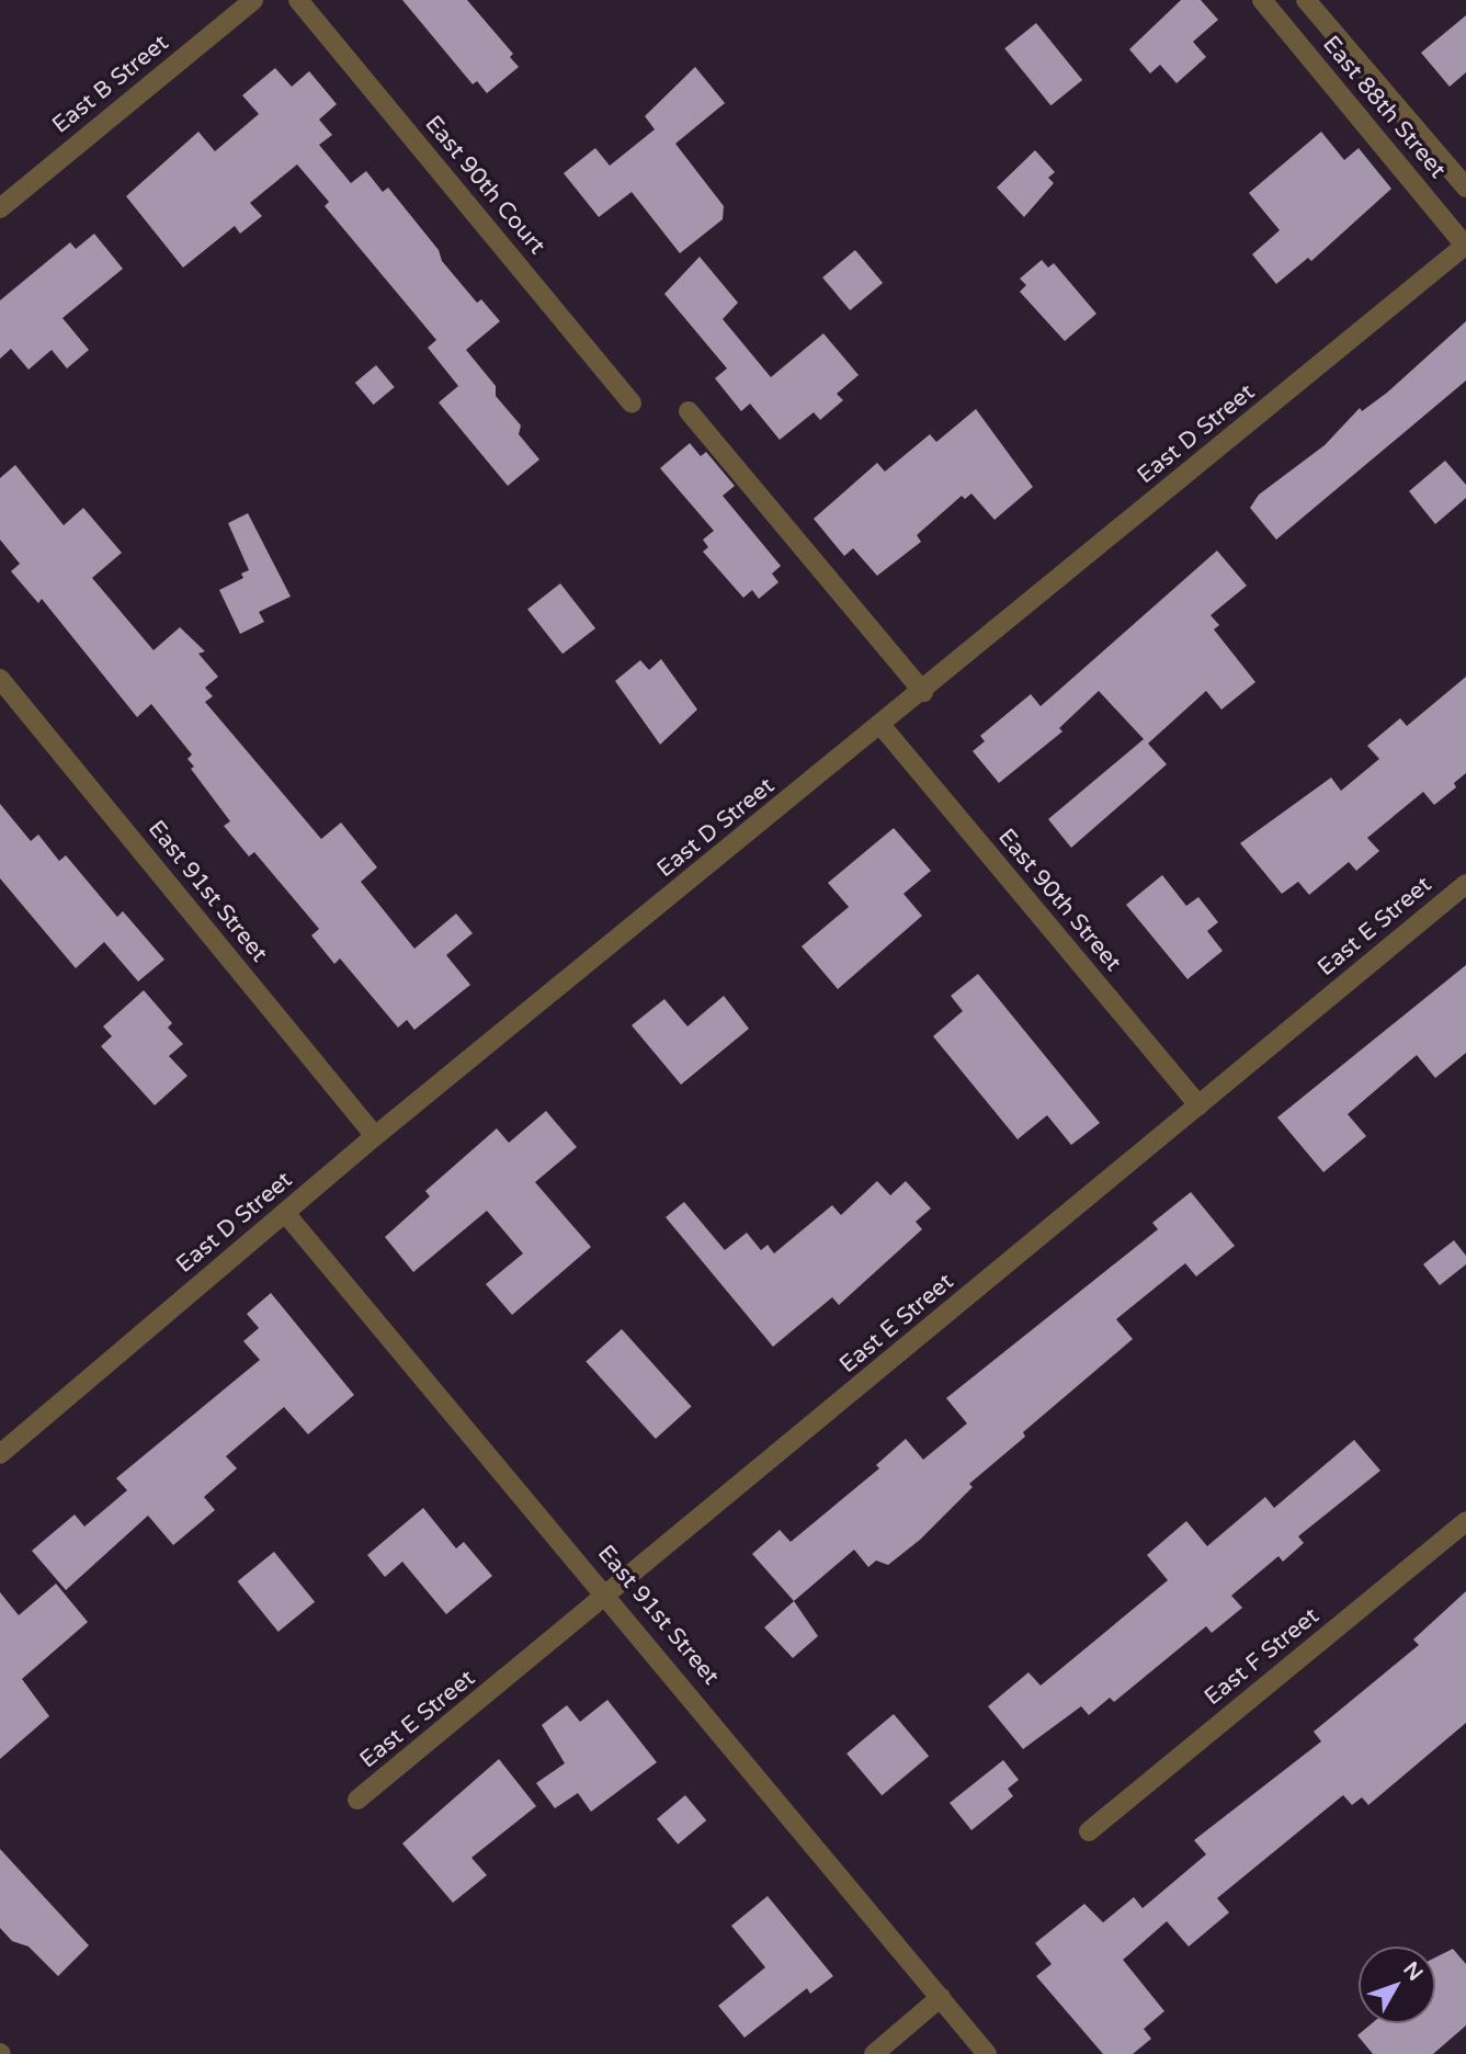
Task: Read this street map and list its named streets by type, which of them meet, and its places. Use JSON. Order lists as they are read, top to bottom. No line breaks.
{"streets":{"street":["East B Street","East 88th Street","East 90th Court","East D Street","East 91st Street","East 90th Street","East E Street","East F Street"]},"crossings":[["East 88th Street","East D Street"],["East D Street","East 91st Street"],["East D Street","East 90th Street"],["East 91st Street","East E Street"],["East 90th Street","East E Street"]],"north":"top right"}
